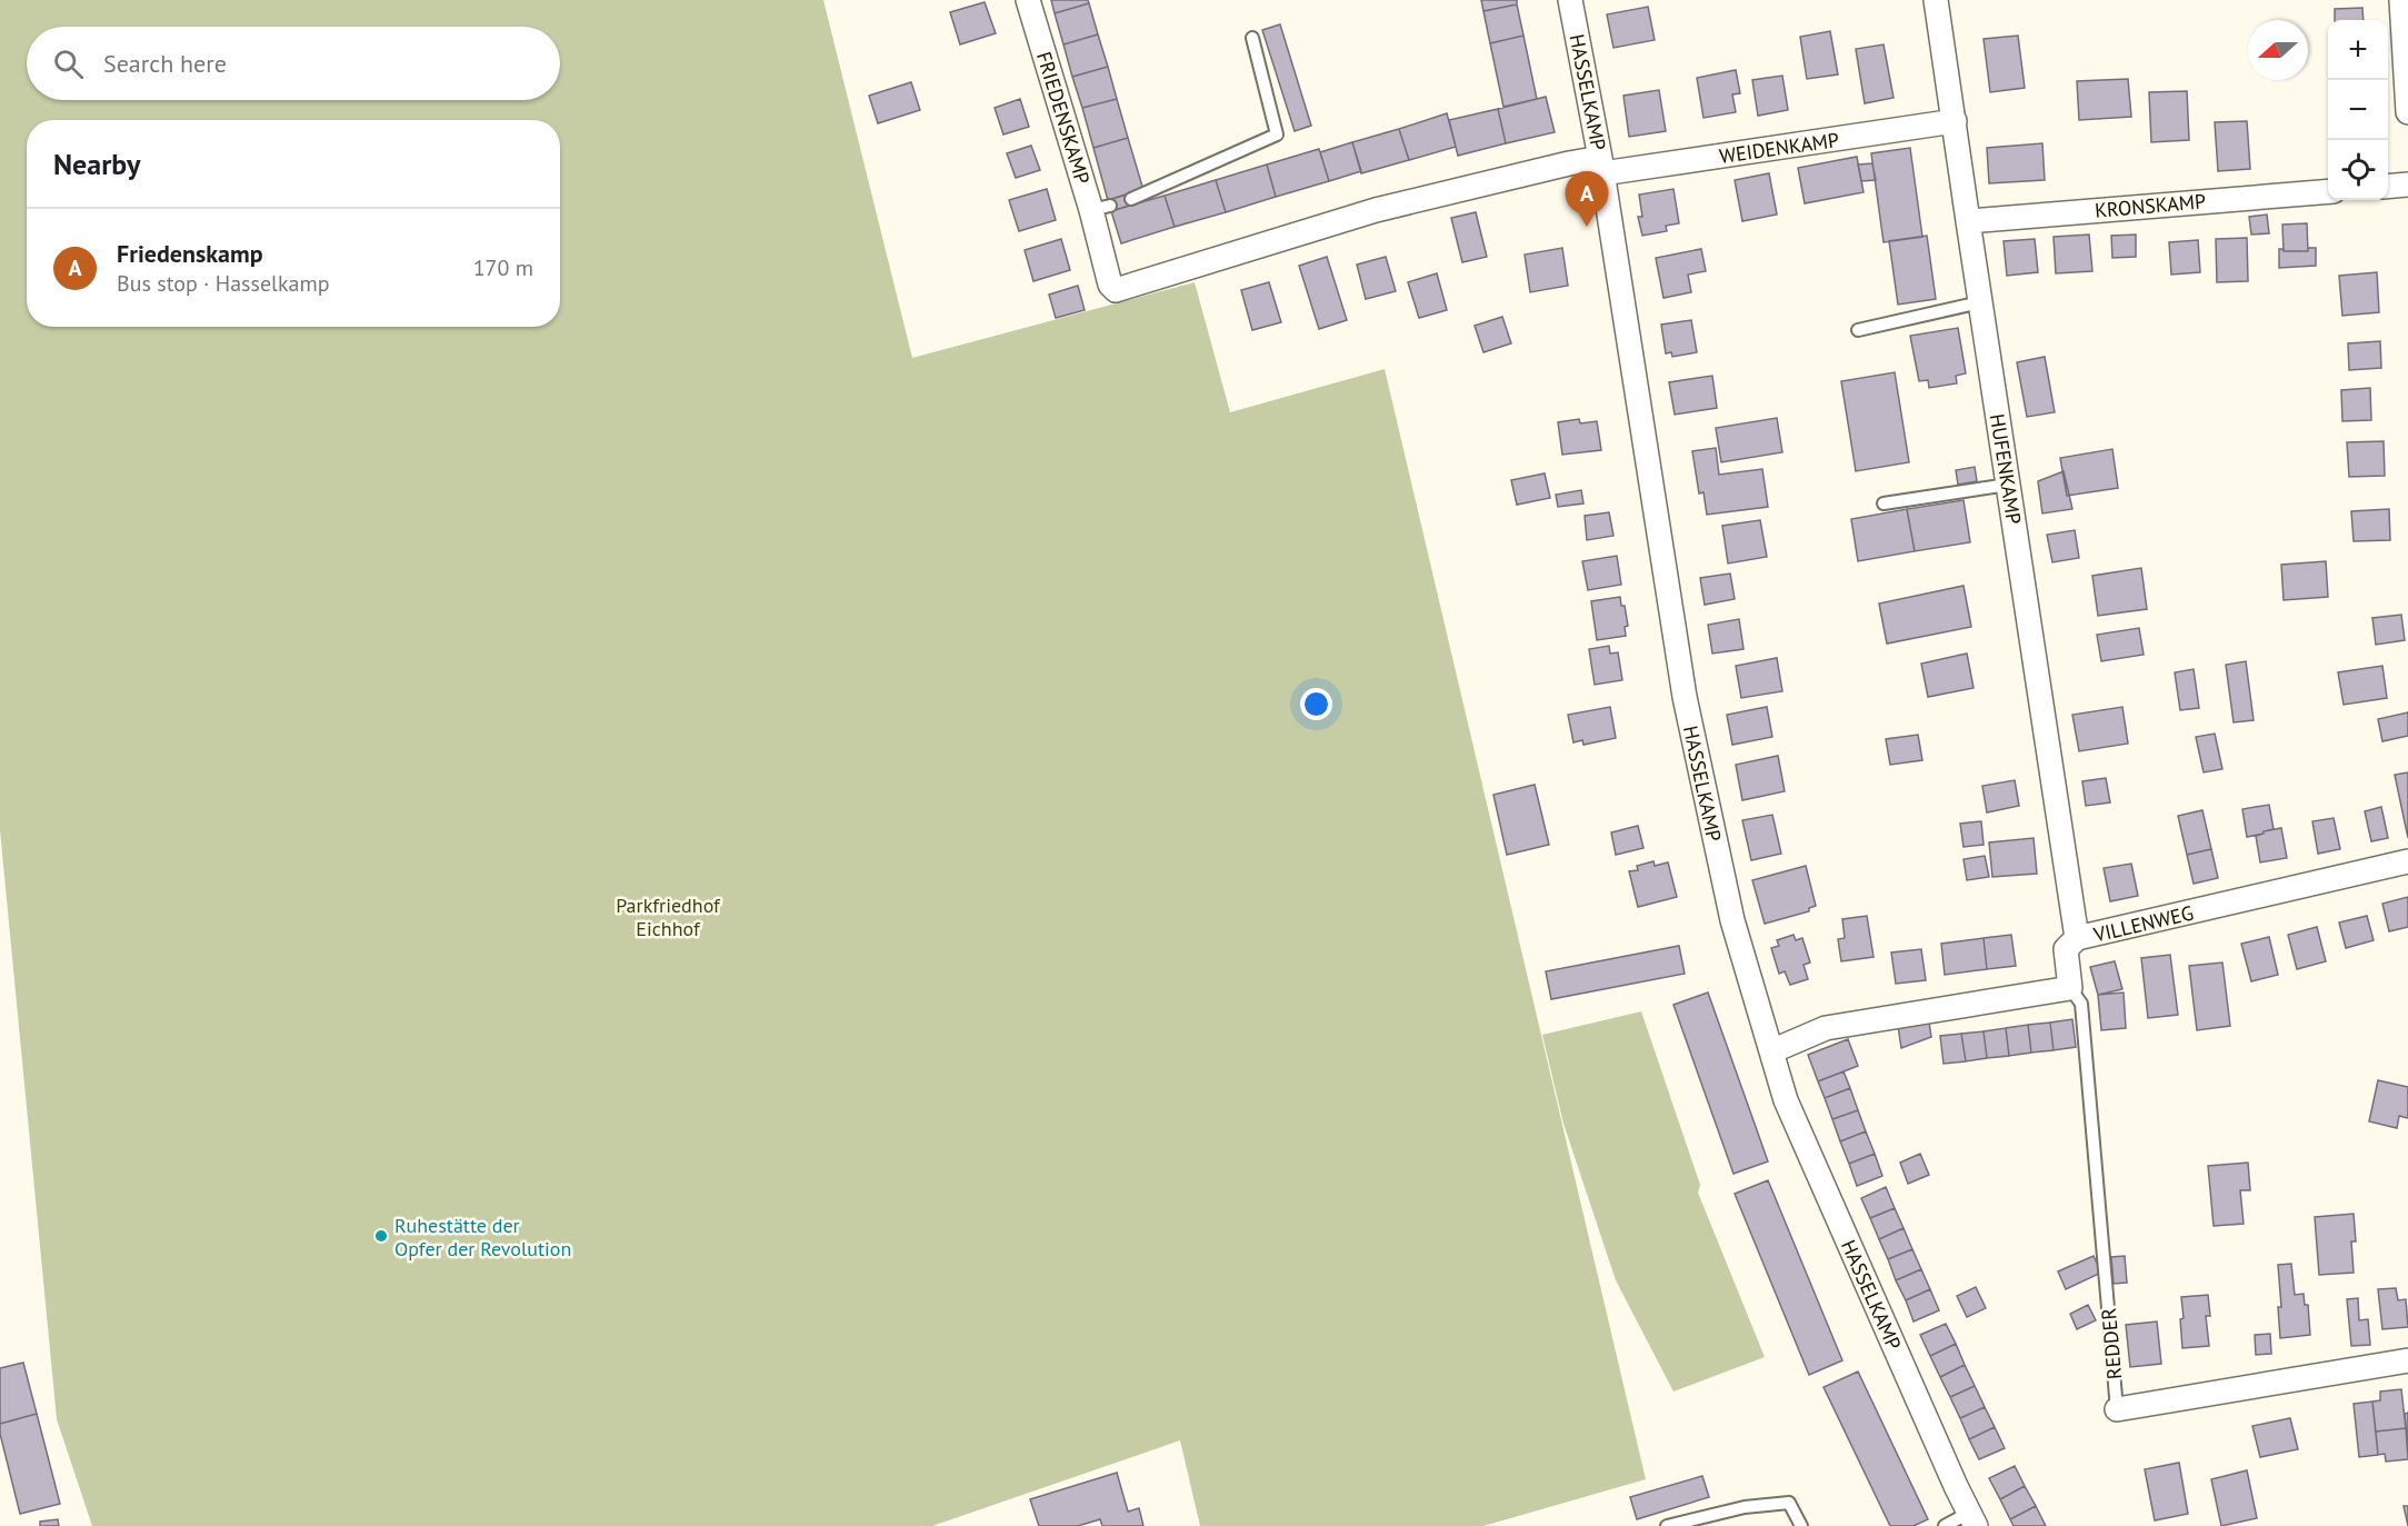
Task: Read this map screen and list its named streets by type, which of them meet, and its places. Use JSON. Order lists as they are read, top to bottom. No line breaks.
{"streets":{"street":["HASSELKAMP","FRIEDENSKAMP","WEIDENKAMP","KRONSKAMP","HUFENKAMP","VILLENWEG","REDDER"]},"crossings":[["HASSELKAMP","FRIEDENSKAMP"],["HASSELKAMP","WEIDENKAMP"],["FRIEDENSKAMP","WEIDENKAMP"],["WEIDENKAMP","HUFENKAMP"],["KRONSKAMP","HUFENKAMP"],["HUFENKAMP","VILLENWEG"],["VILLENWEG","REDDER"]],"parks":["Parkfriedhof Eichhof"],"places":["Ruhestätte der Opfer der Revolution"],"north":"left","page":{"map_buttons":["+","−"],"search":"Search here","heading":"Nearby","pins":"A","list":[{"mark":"A","name":"Friedenskamp","note":"Bus stop · Hasselkamp","value":"170 m"}]}}
